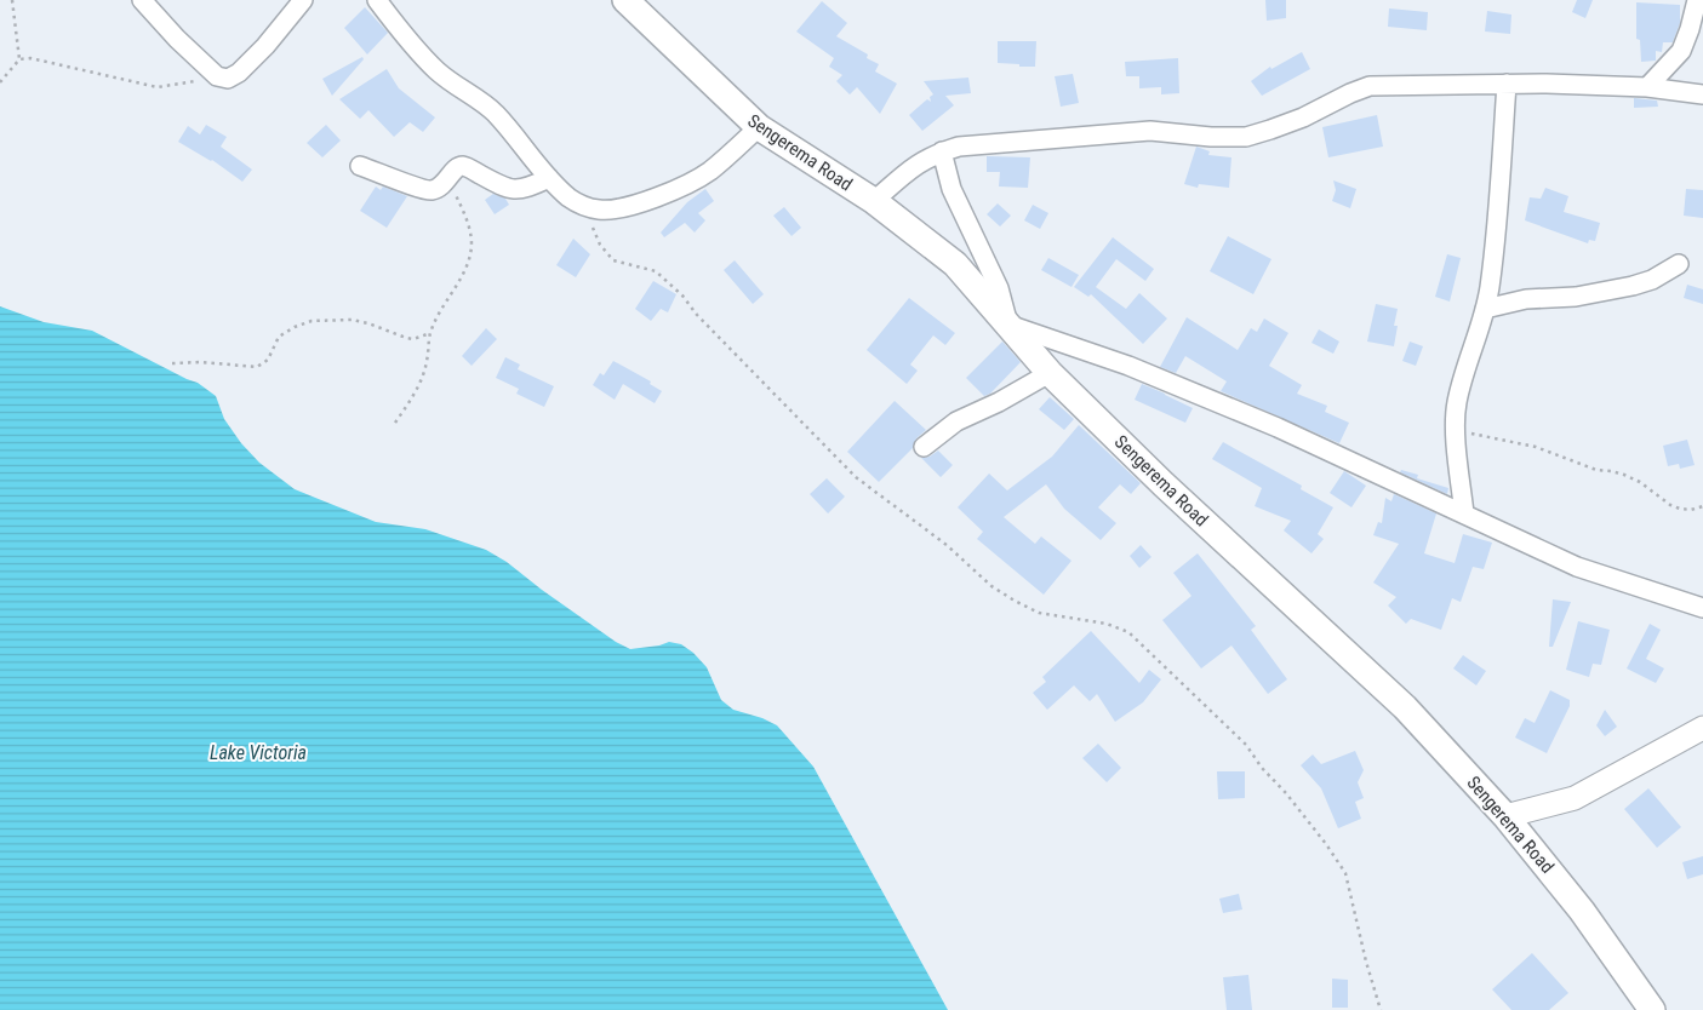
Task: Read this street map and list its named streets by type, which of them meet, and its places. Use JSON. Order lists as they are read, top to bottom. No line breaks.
{"streets":{"main road":["Sengerema Road"]},"water":["Lake Victoria"]}
